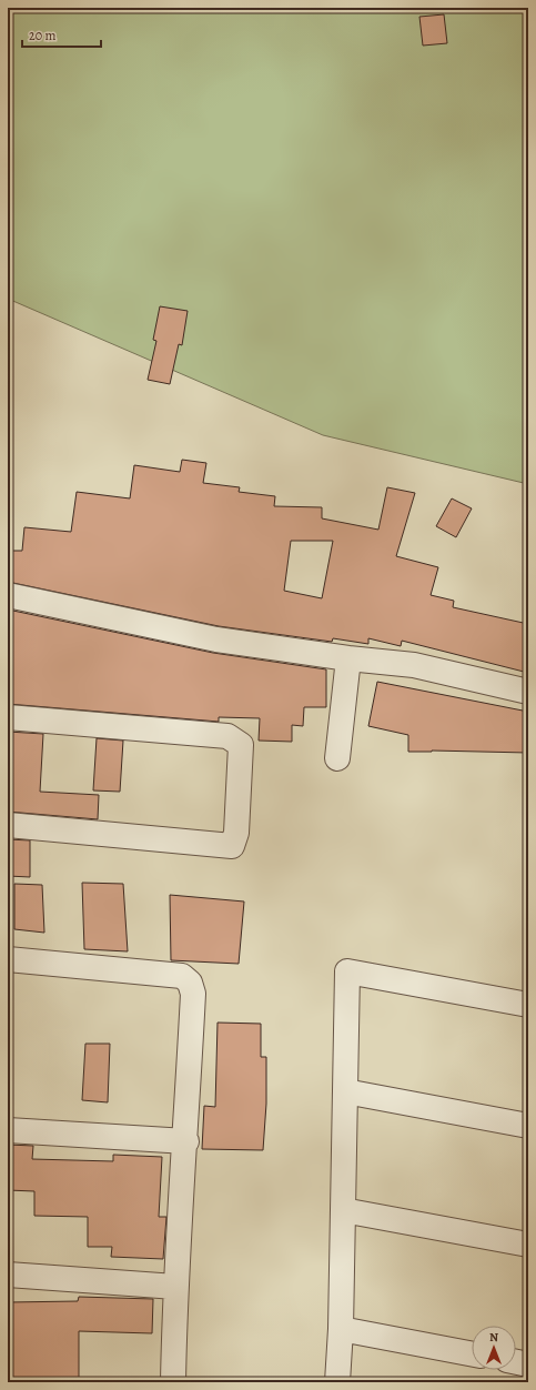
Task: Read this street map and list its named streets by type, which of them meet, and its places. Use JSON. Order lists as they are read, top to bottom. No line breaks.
{"scale_bar":"20 m","north":"top"}
